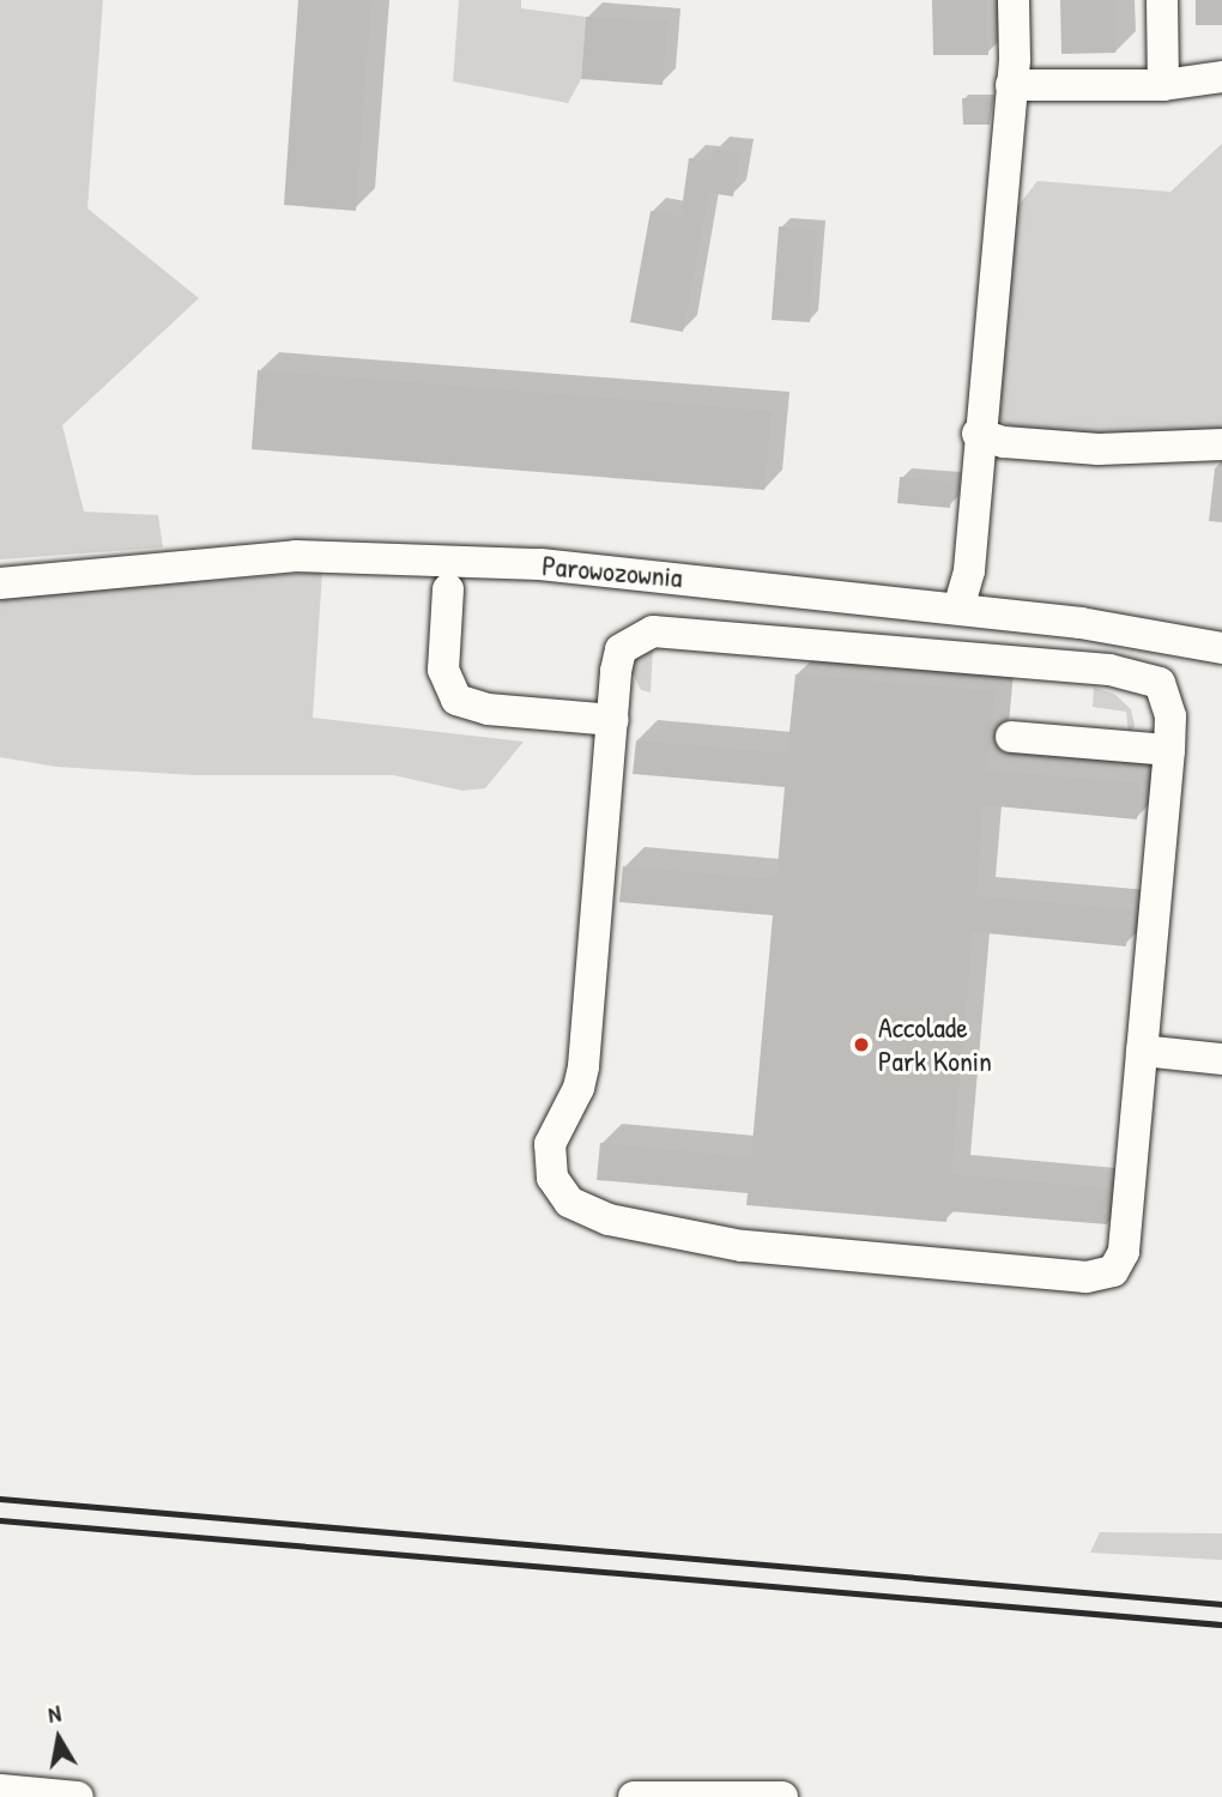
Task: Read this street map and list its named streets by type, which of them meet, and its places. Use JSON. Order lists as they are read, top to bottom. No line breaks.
{"streets":{"street":["Parowozownia"]},"places":["Accolade Park Konin"],"north":"top"}
